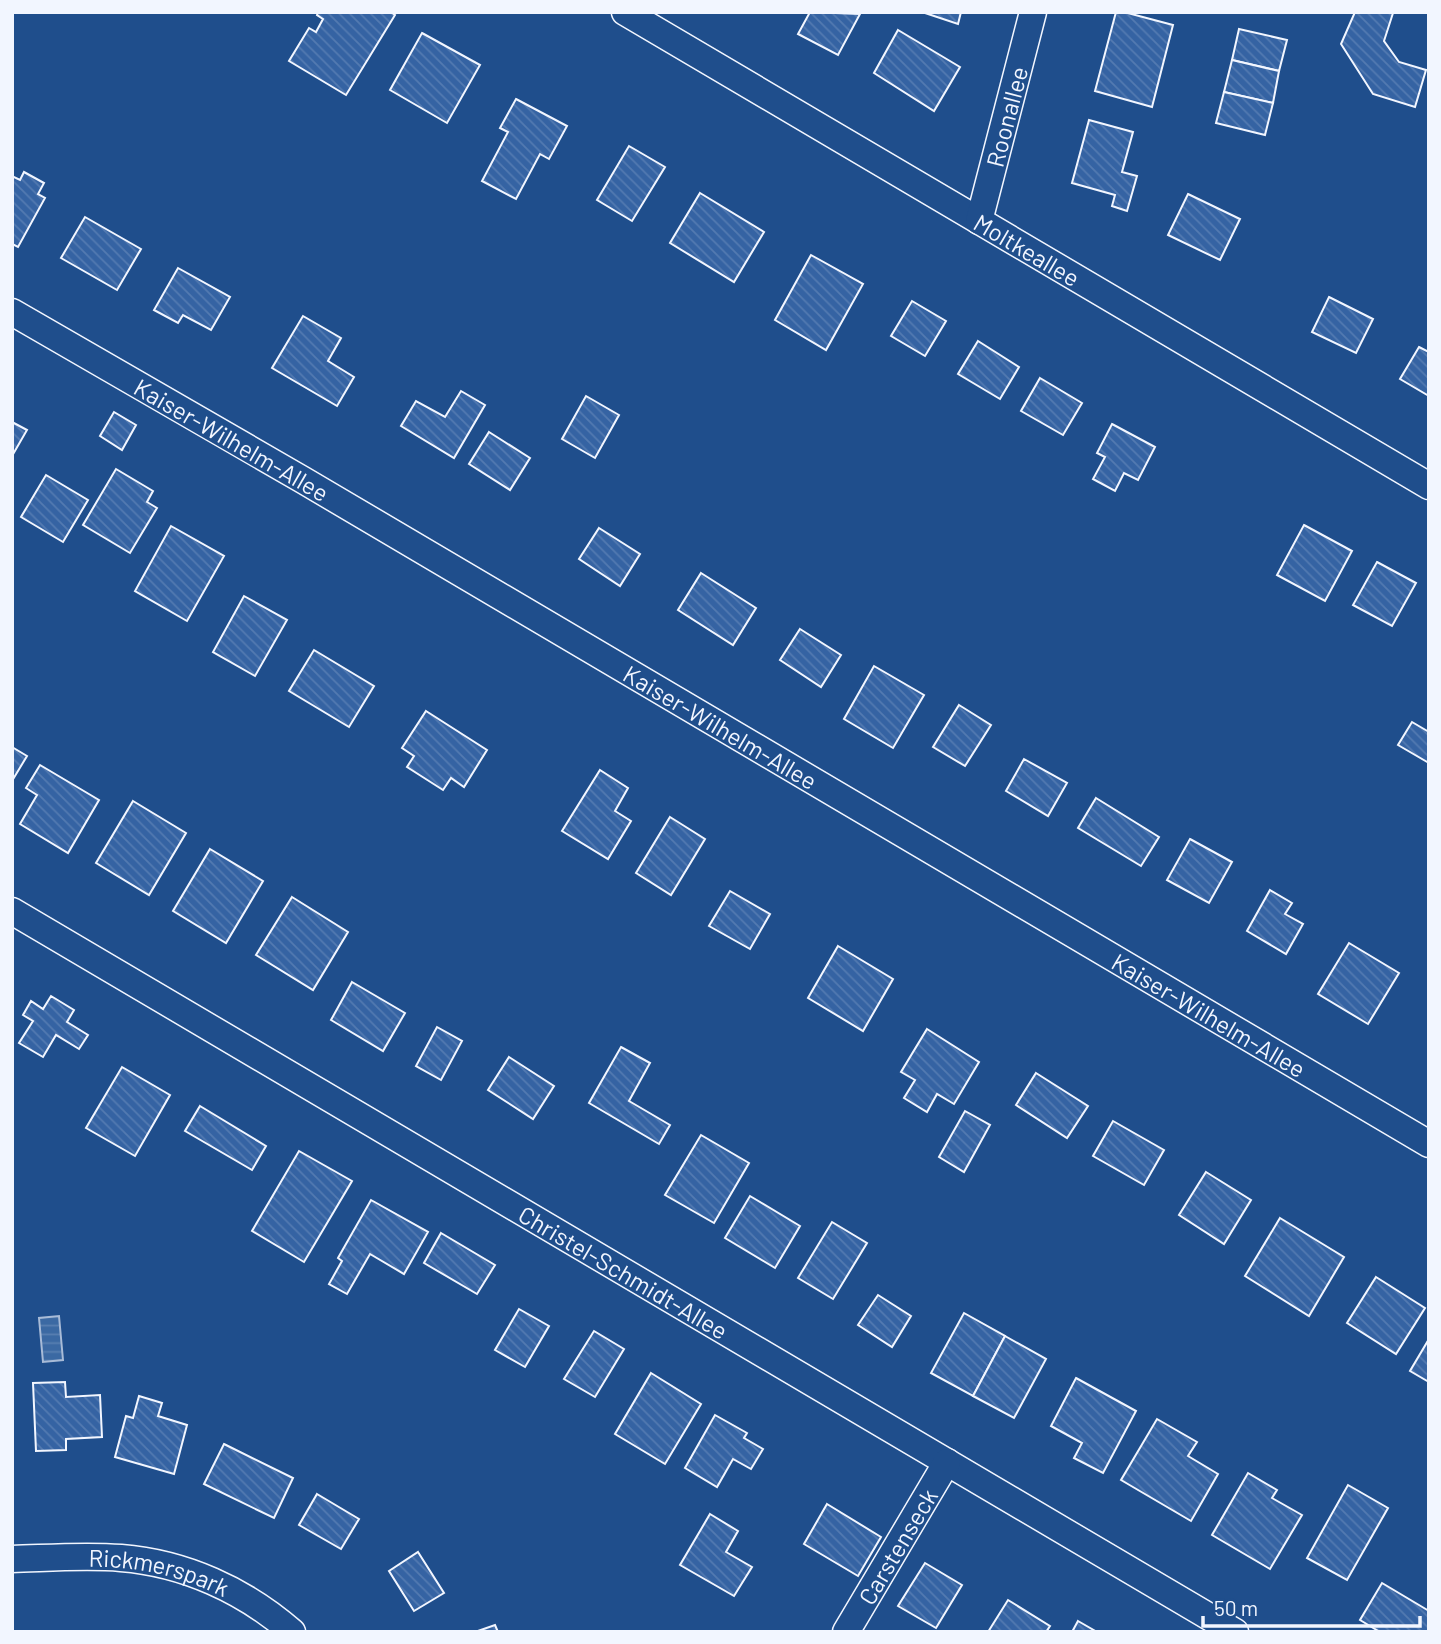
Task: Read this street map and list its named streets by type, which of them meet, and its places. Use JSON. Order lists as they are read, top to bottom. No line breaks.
{"streets":{"street":["Roonallee","Moltkeallee","Kaiser-Wilhelm-Allee","Christel-Schmidt-Allee","Carstenseck","Rickmerspark"]},"crossings":[["Roonallee","Moltkeallee"],["Christel-Schmidt-Allee","Carstenseck"]],"scale_bar":"50 m"}
